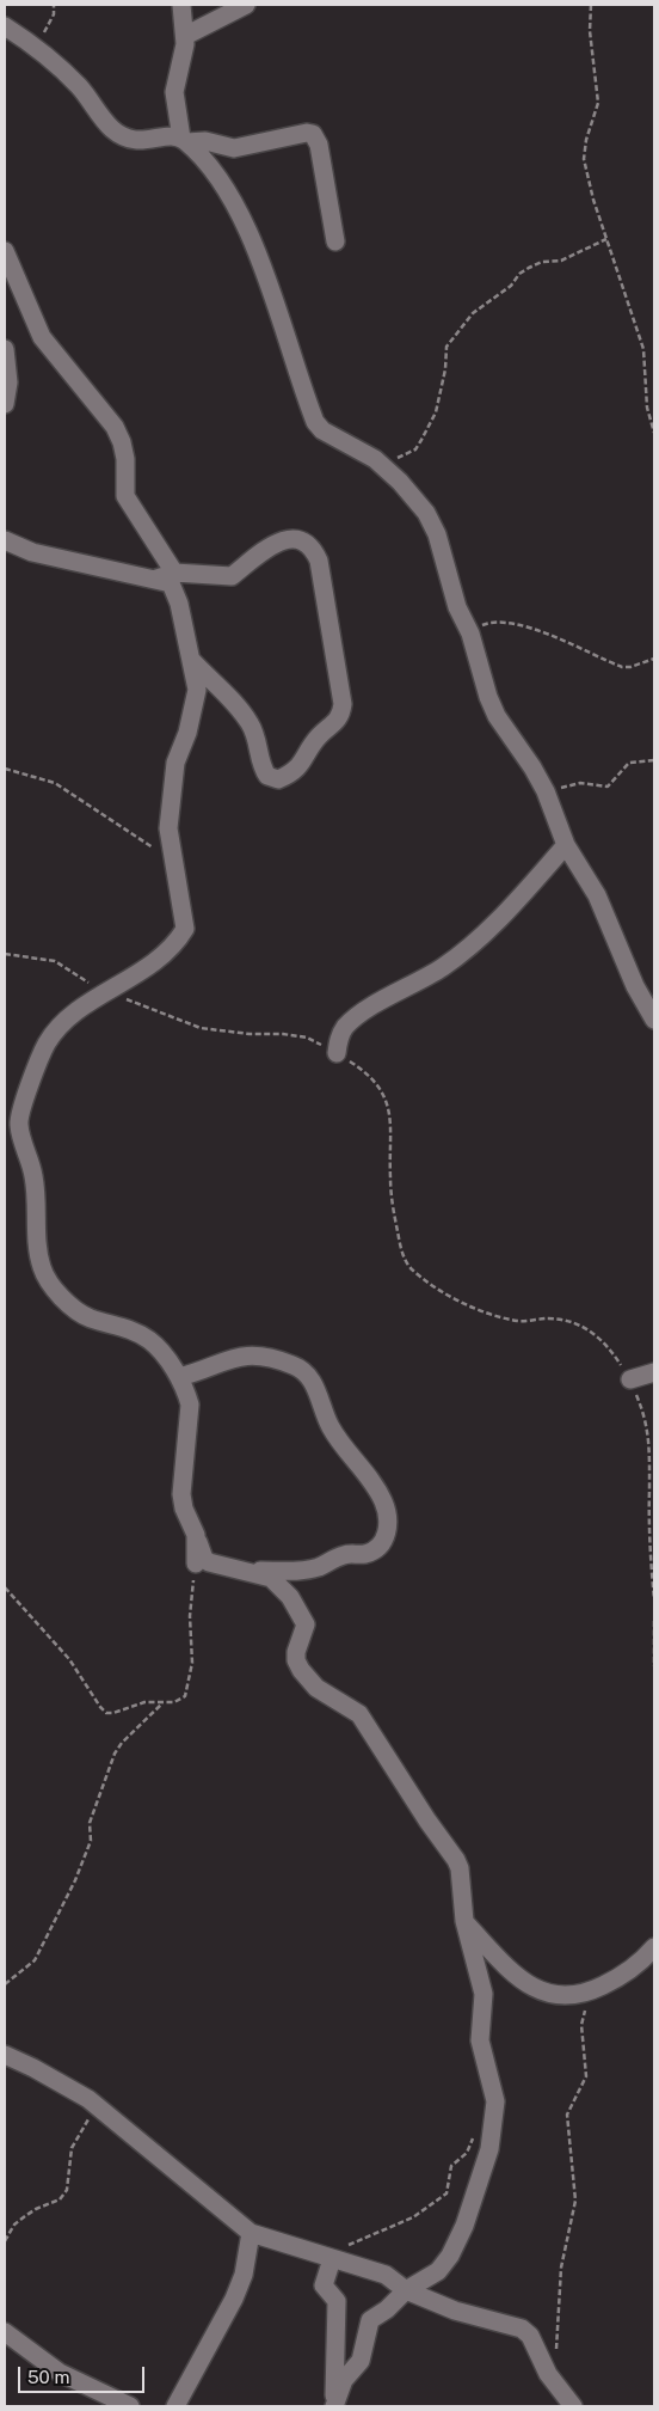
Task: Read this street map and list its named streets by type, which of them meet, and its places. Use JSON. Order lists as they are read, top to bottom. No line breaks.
{"scale_bar":"50 m"}
